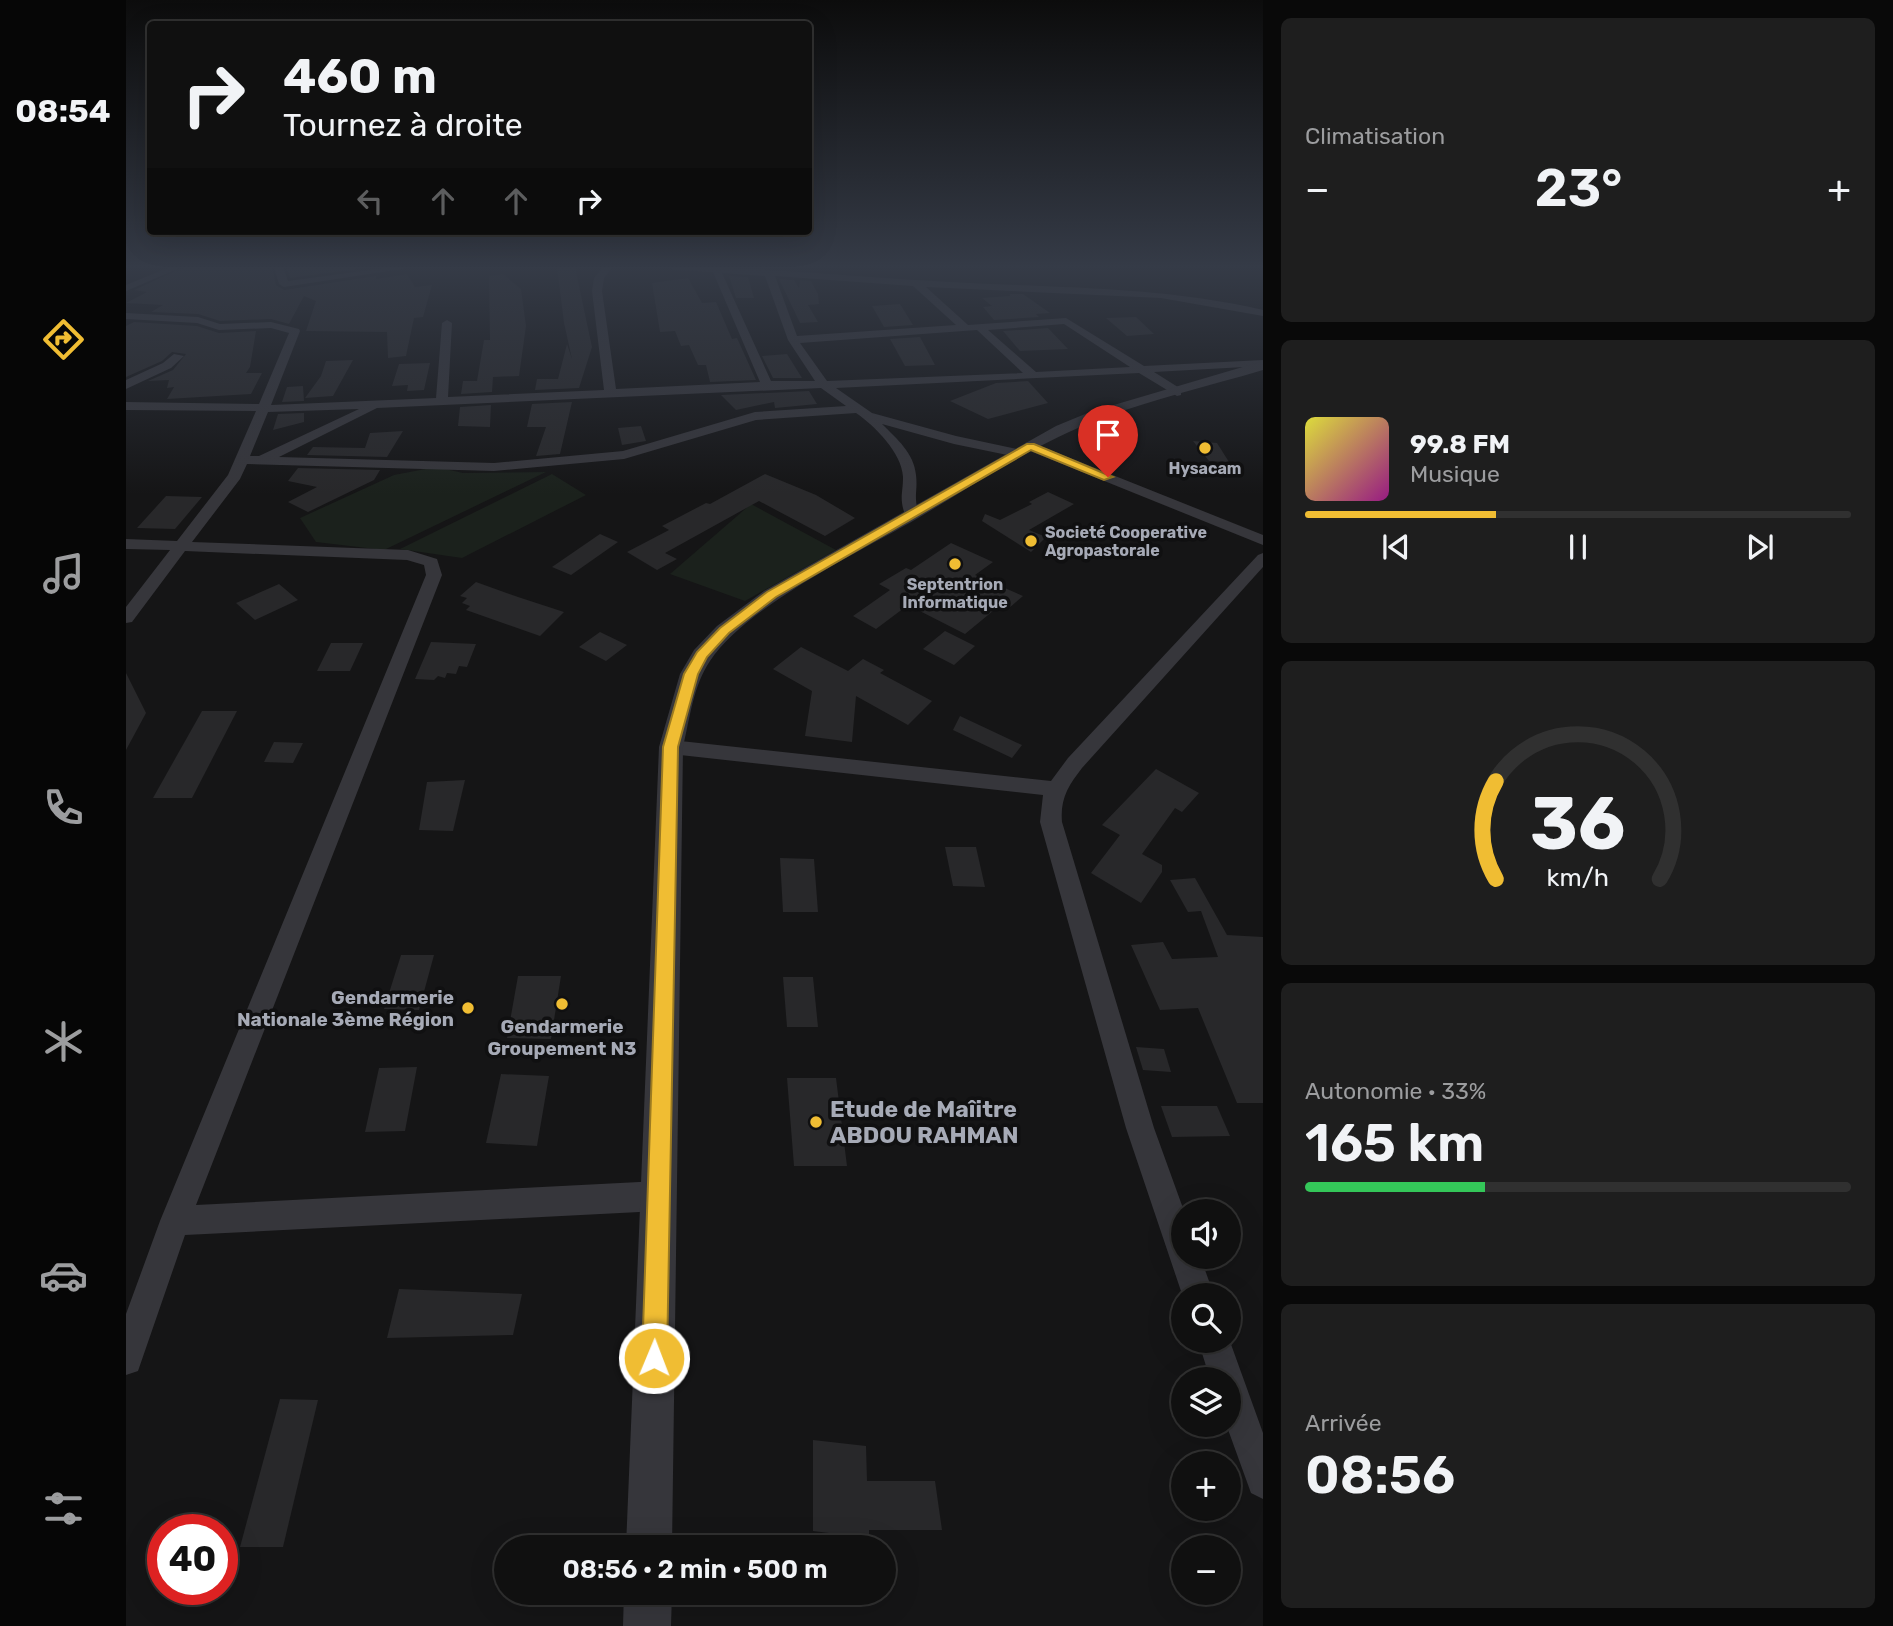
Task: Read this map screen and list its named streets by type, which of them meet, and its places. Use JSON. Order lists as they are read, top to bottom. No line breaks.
{"places":["Hysacam","Societé Cooperative Agropastorale","Septentrion Informatique","Gendarmerie Groupement N3","Gendarmerie Nationale 3ème Région","Etude de Maîitre ABDOU RAHMAN"],"page":{"tabs":"08:54","tile":["Climatisation",["Autonomie · 33%","165 km"],["Arrivée","08:56"]],"turn":["460 m","Tournez à droite"],"heat":["−","23°","+"],"song":["99.8 FM","Musique"],"map_buttons":["+","−"],"limit":"40","trip":"08:56 · 2 min · 500 m","gauge":["36","km/h"]}}
